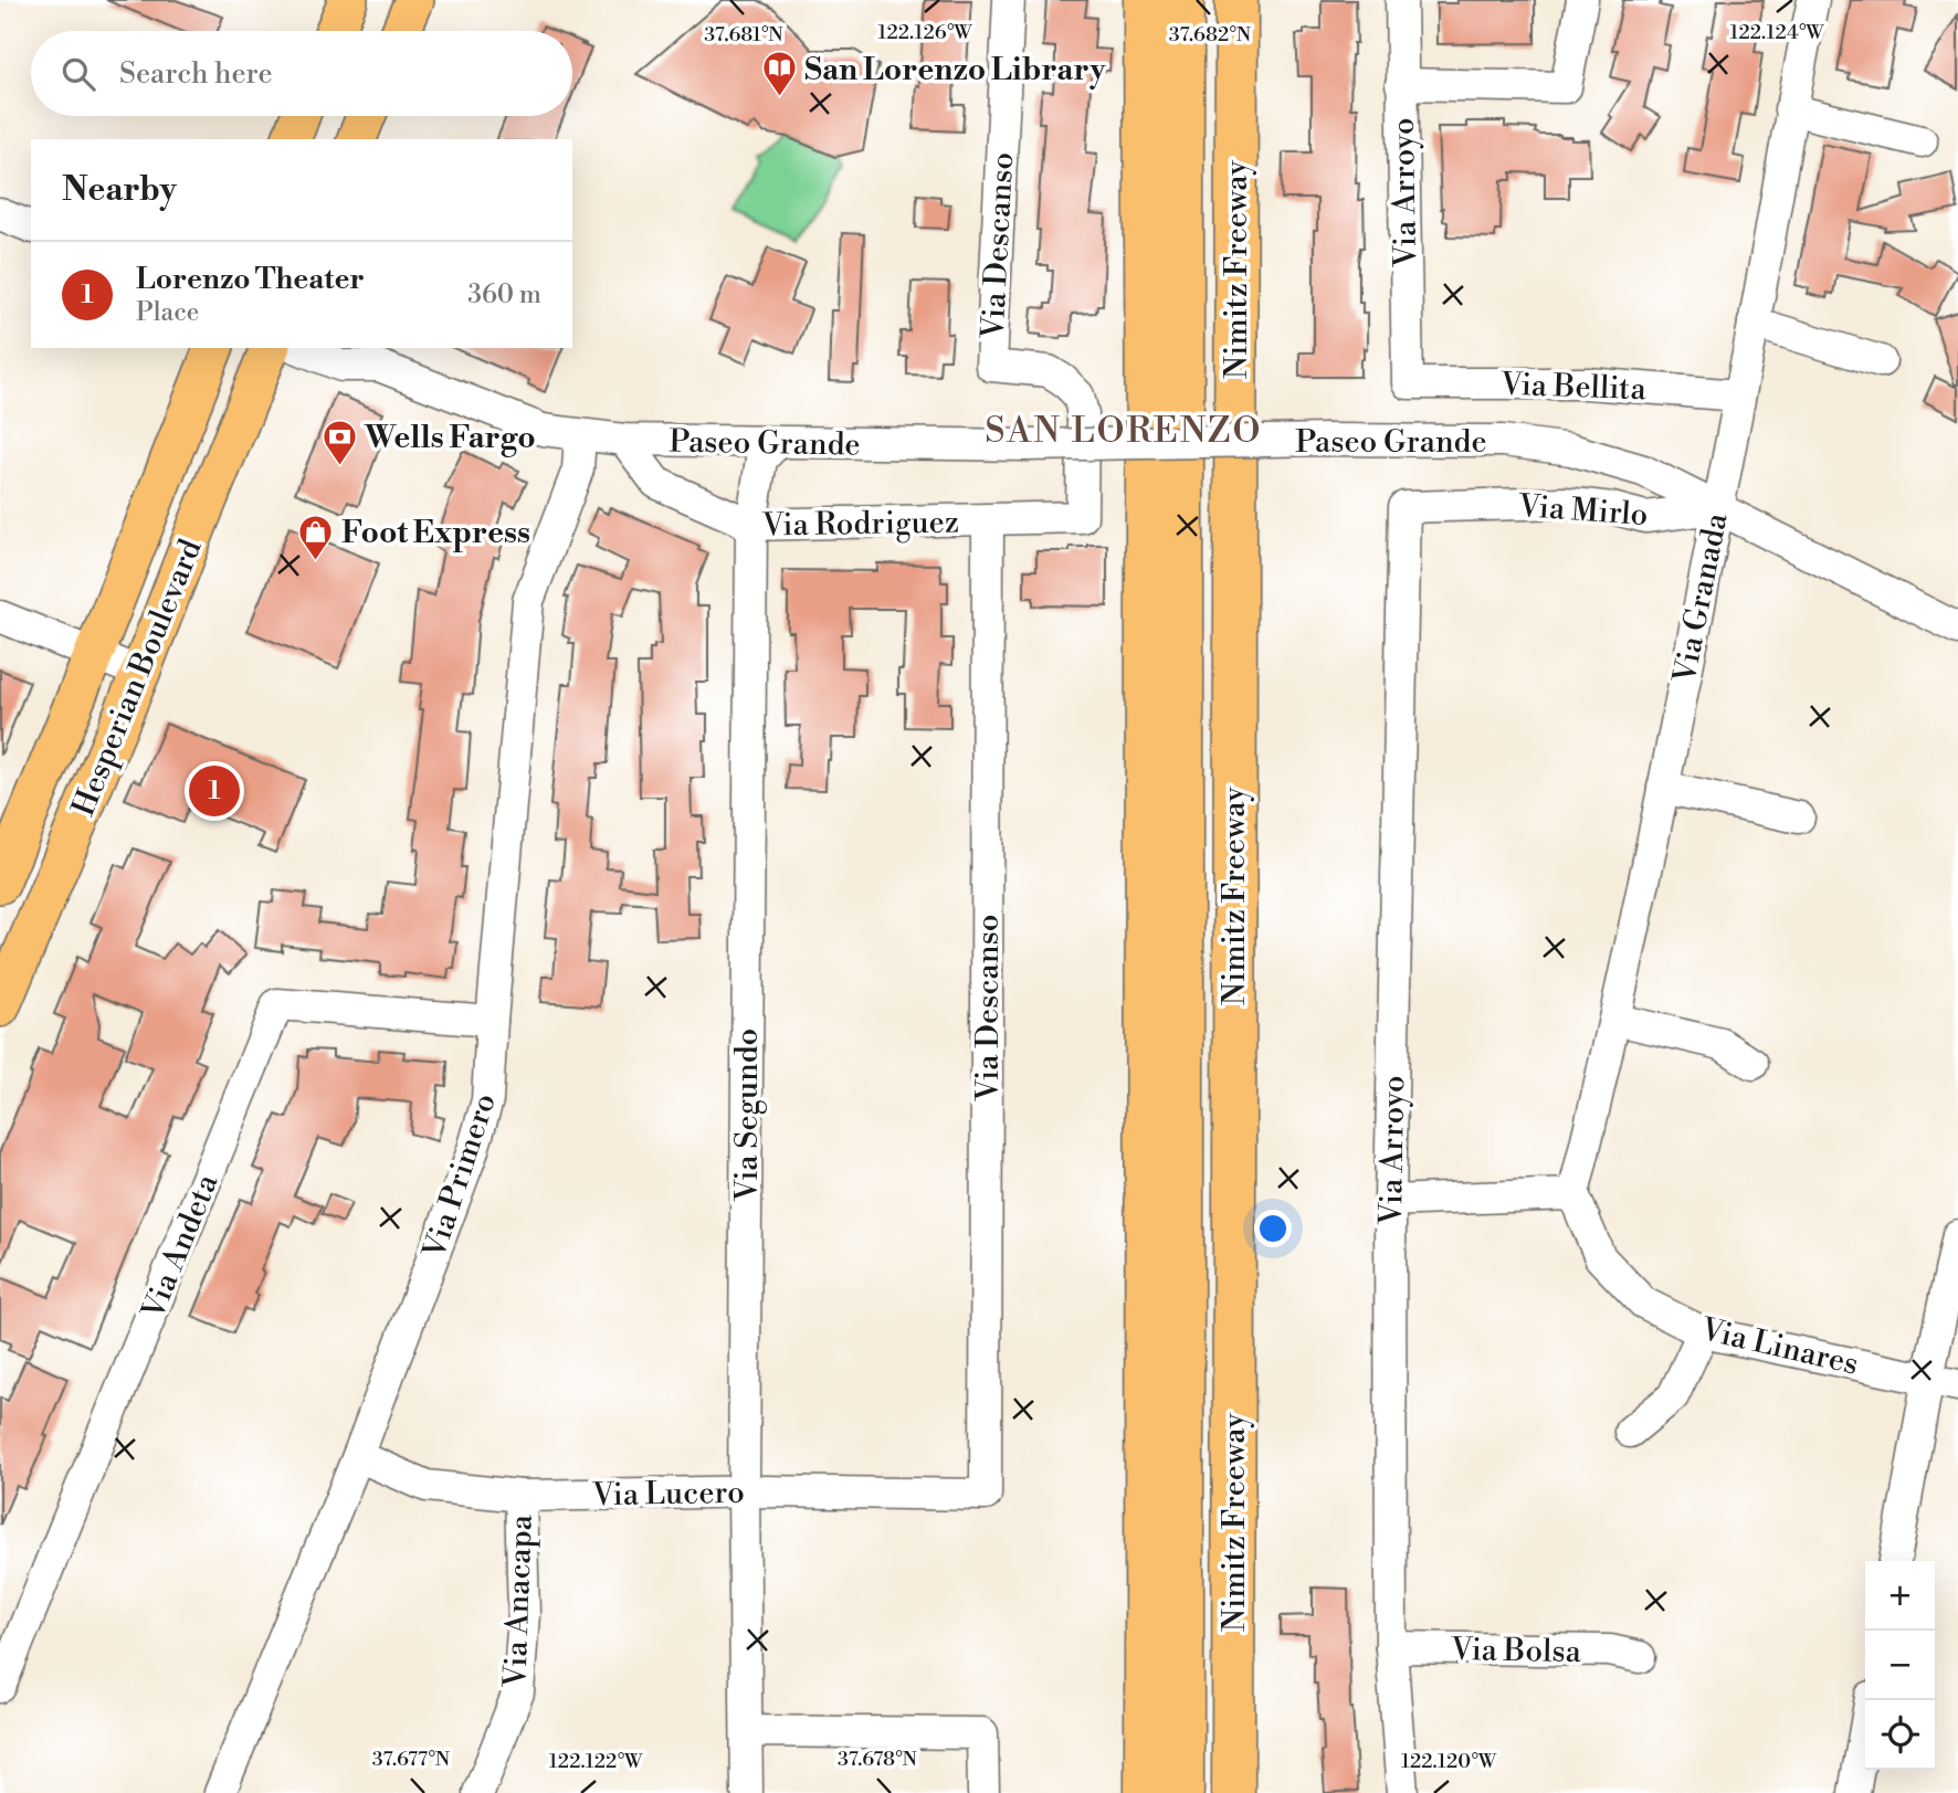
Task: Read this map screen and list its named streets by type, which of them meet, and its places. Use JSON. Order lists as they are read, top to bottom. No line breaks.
{"streets":{"highway":["Nimitz Freeway"],"main road":["Hesperian Boulevard"],"street":["Via Arroyo","Via Descanso","Via Bellita","Paseo Grande","Via Mirlo","Via Rodriguez","Via Granada","Via Segundo","Via Primero","Via Andeta","Via Linares","Via Lucero","Via Anacapa","Via Bolsa"]},"crossings":[["Via Arroyo","Via Bellita"],["Via Arroyo","Via Mirlo"],["Via Arroyo","Via Bolsa"],["Via Descanso","Via Rodriguez"],["Via Descanso","Via Lucero"],["Via Bellita","Via Granada"],["Paseo Grande","Via Mirlo"],["Paseo Grande","Via Rodriguez"],["Paseo Grande","Via Granada"],["Paseo Grande","Via Segundo"],["Paseo Grande","Via Primero"],["Via Mirlo","Via Granada"],["Via Rodriguez","Via Segundo"],["Via Granada","Via Linares"],["Via Segundo","Via Lucero"],["Via Primero","Via Andeta"],["Via Primero","Via Lucero"],["Via Lucero","Via Anacapa"]],"districts":["SAN LORENZO"],"places":{"library":["San Lorenzo Library"],"bank":["Wells Fargo"],"shop":["Foot Express"]},"page":{"search":"Search here","heading":"Nearby","list":[{"mark":"1","name":"Lorenzo Theater","note":"Place","value":"360 m"}],"pins":"1","map_buttons":["+","−"]},"coordinates":["122.126°W","122.124°W","37.681°N","37.682°N","37.677°N","37.678°N","122.122°W","122.120°W"]}
